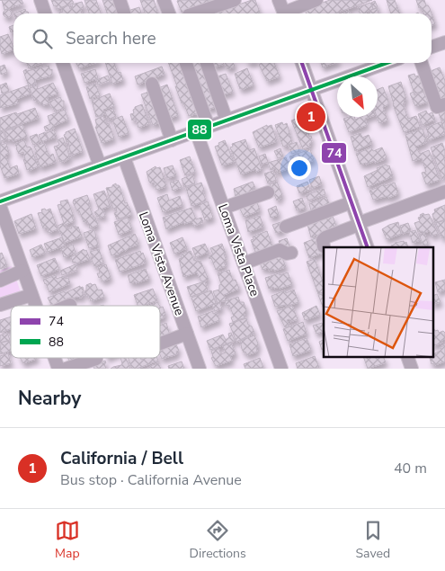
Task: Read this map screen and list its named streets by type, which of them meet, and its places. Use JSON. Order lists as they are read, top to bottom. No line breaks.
{"streets":{"street":["Loma Vista Place","Loma Vista Avenue"]},"lines":["transit line 74","transit line 88"],"legend":["74","88"],"north":"bottom right","page":{"search":"Search here","pins":"1","heading":"Nearby","list":[{"mark":"1","name":"California / Bell","note":"Bus stop · California Avenue","value":"40 m"}],"nav":["Map","Directions","Saved"]}}
